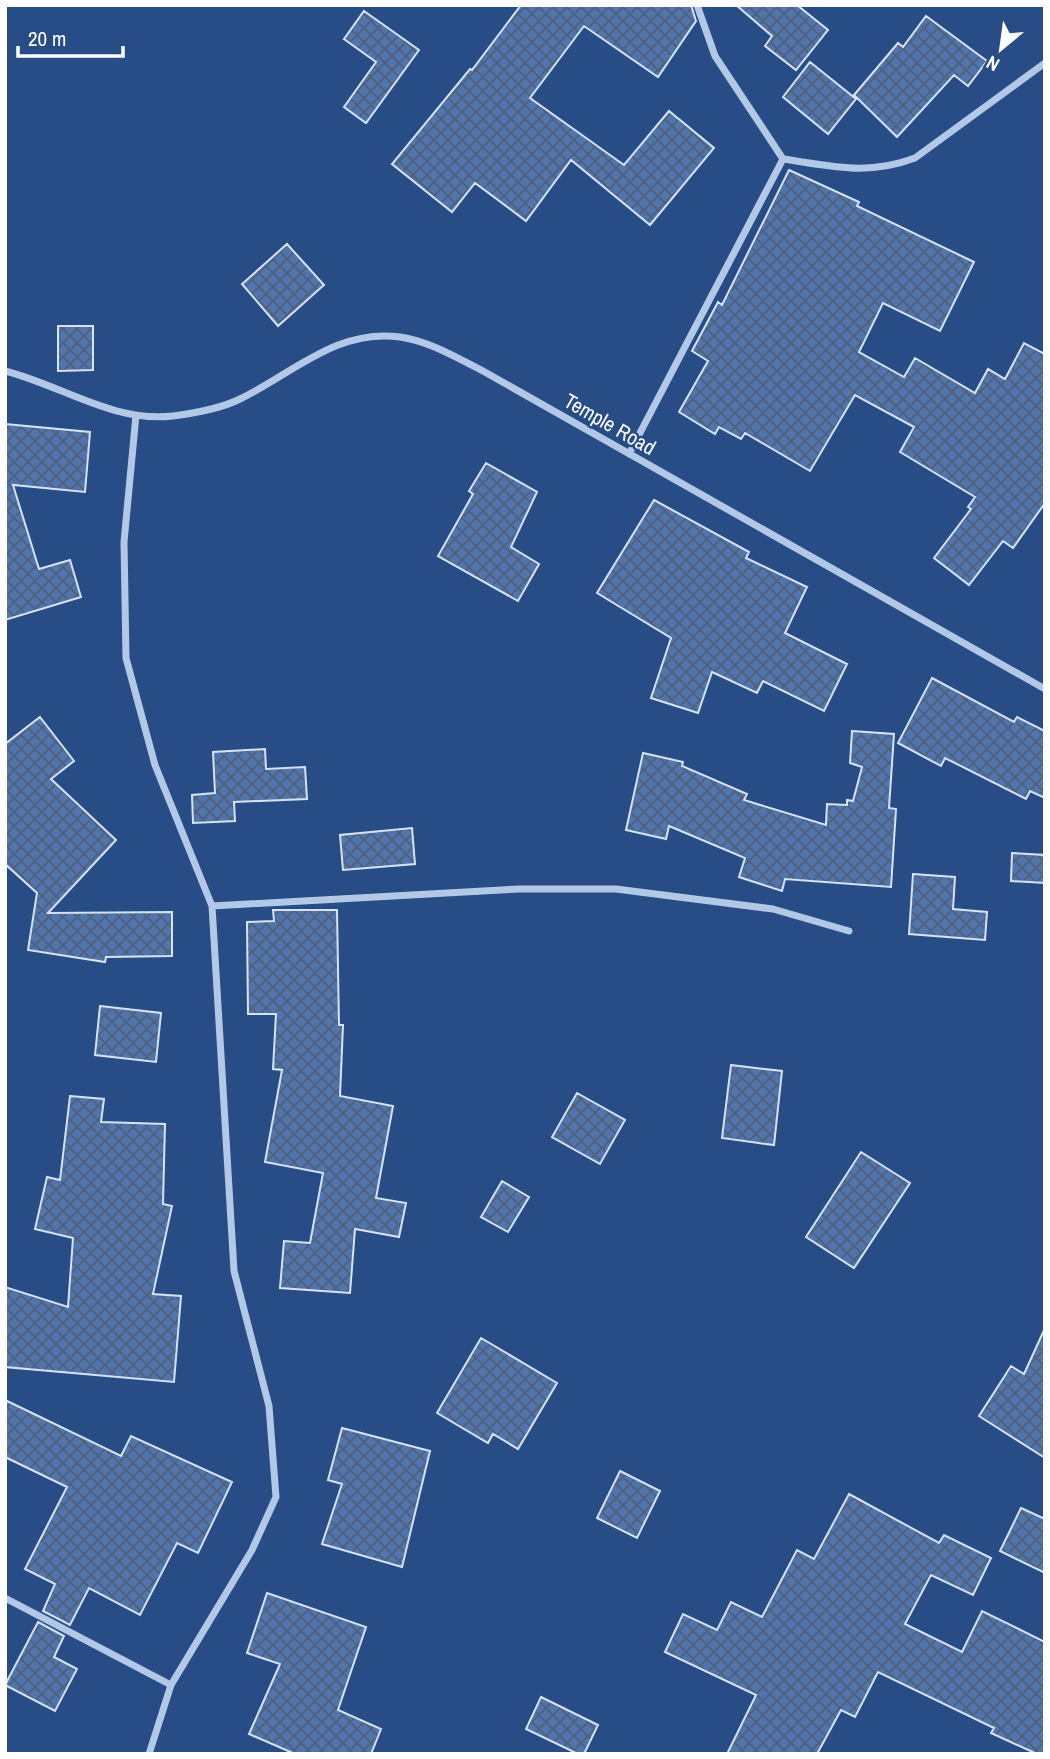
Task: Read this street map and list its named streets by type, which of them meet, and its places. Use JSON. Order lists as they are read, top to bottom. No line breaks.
{"streets":{"street":["Temple Road"]},"scale_bar":"20 m","north":"bottom left"}
